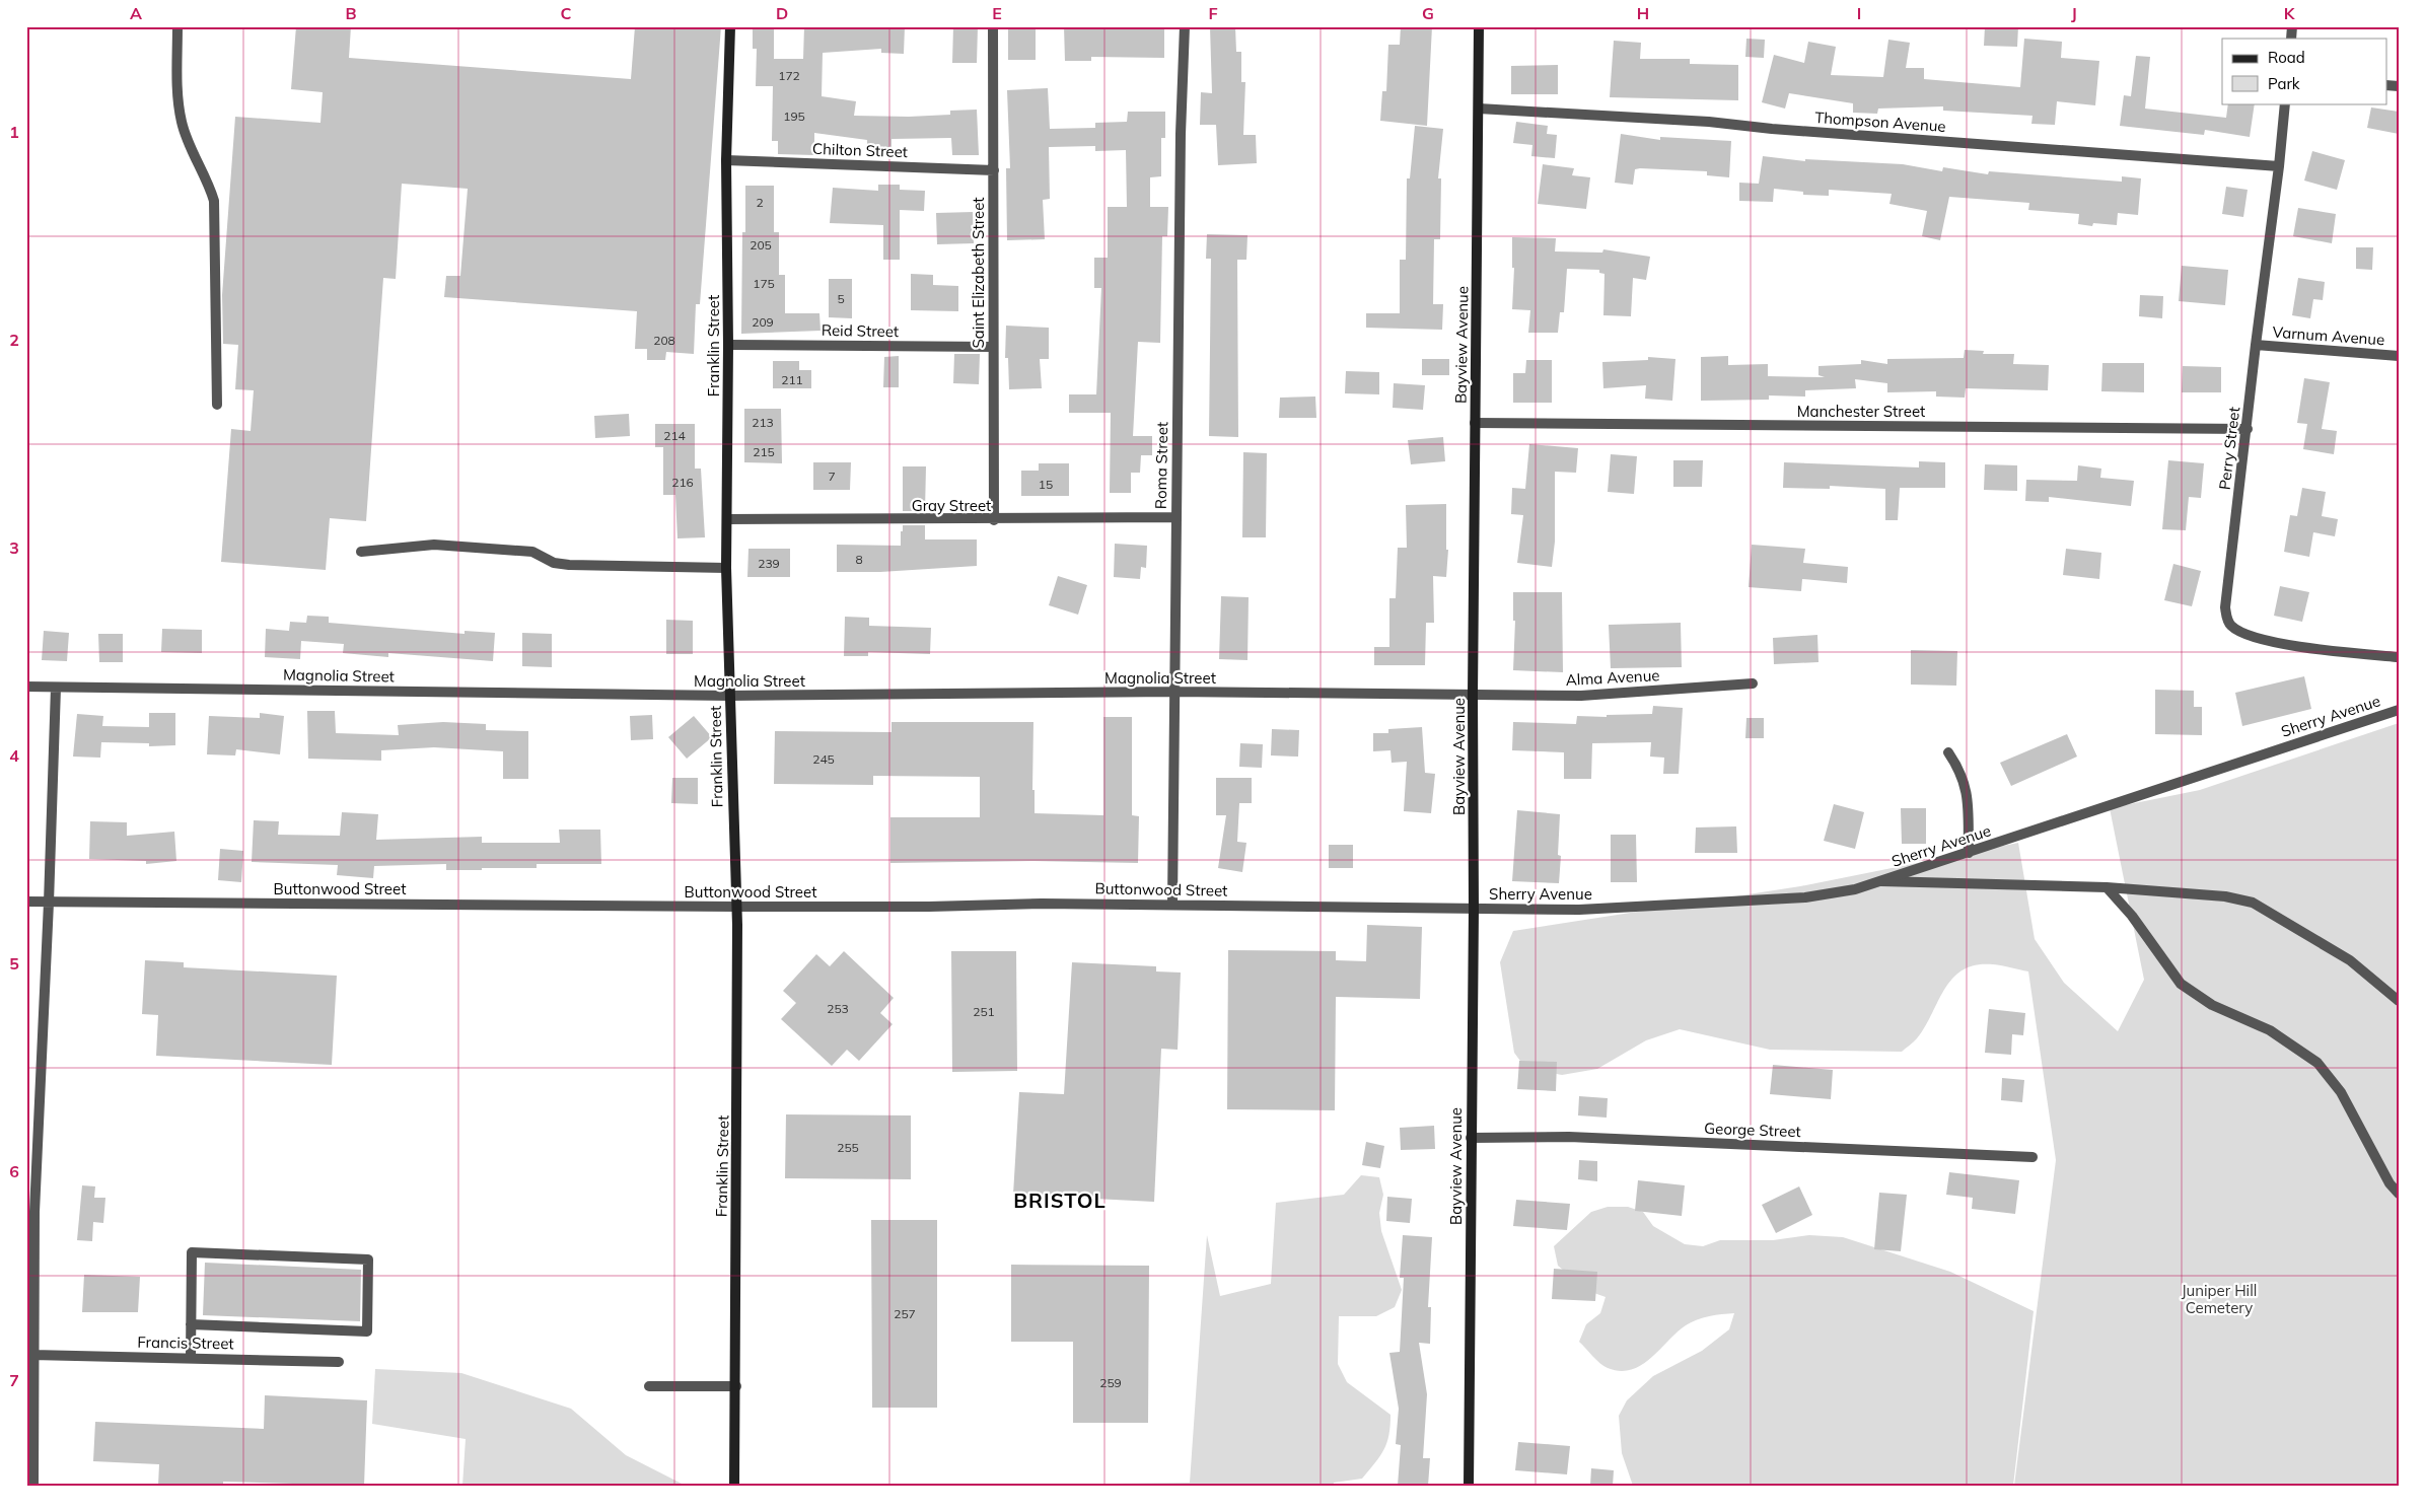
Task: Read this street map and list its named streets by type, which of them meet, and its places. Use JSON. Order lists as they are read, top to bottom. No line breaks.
{"streets":{"street":["Thompson Avenue","Chilton Street","Saint Elizabeth Street","Reid Street","Varnum Avenue","Bayview Avenue","Franklin Street","Manchester Street","Perry Street","Roma Street","Gray Street","Magnolia Street","Alma Avenue","Sherry Avenue","Buttonwood Street","George Street","Francis Street"]},"crossings":[["Thompson Avenue","Bayview Avenue"],["Thompson Avenue","Perry Street"],["Chilton Street","Saint Elizabeth Street"],["Chilton Street","Franklin Street"],["Saint Elizabeth Street","Reid Street"],["Saint Elizabeth Street","Gray Street"],["Reid Street","Franklin Street"],["Varnum Avenue","Perry Street"],["Bayview Avenue","Manchester Street"],["Bayview Avenue","Magnolia Street"],["Bayview Avenue","Alma Avenue"],["Bayview Avenue","Sherry Avenue"],["Bayview Avenue","Buttonwood Street"],["Bayview Avenue","George Street"],["Franklin Street","Gray Street"],["Franklin Street","Magnolia Street"],["Franklin Street","Buttonwood Street"],["Manchester Street","Perry Street"],["Roma Street","Gray Street"],["Roma Street","Magnolia Street"],["Roma Street","Buttonwood Street"],["Magnolia Street","Alma Avenue"],["Sherry Avenue","Buttonwood Street"]],"districts":["BRISTOL"],"parks":["Juniper Hill Cemetery"],"house_numbers":["172","195","2","205","175","5","209","208","211","213","214","215","7","216","15","8","239","245","253","251","255","257","259"],"legend":["Road","Park"],"grid":{"columns":["A","B","C","D","E","F","G","H","I","J","K"],"rows":["1","2","3","4","5","6","7"]}}
